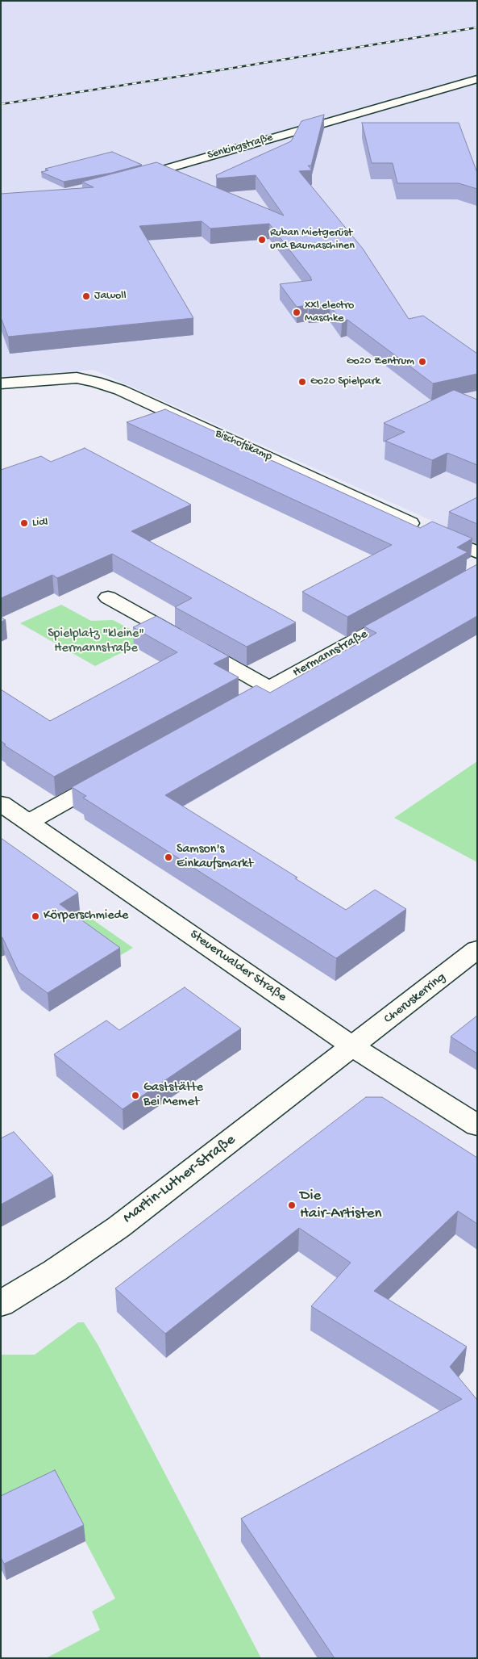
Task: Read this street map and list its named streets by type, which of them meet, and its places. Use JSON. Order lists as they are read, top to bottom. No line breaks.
{"streets":{"street":["Senkingstraße","Bischofskamp","Hermannstraße","Steuerwalder Straße","Cheruskerring","Martin-Luther-Straße"]},"crossings":[["Steuerwalder Straße","Cheruskerring"],["Steuerwalder Straße","Martin-Luther-Straße"],["Cheruskerring","Martin-Luther-Straße"]],"parks":["Spielplatz \"kleine\" Hermannstraße"],"places":["Ruban Mietgerüst und Baumaschinen","Jawoll","xxl electro Maschke","Go20 Zentrum","Go20 Spielpark","Lidl","Samson's Einkaufsmarkt","Körperschmiede","Gaststätte Bei Memet","Die Hair-Artisten"]}
